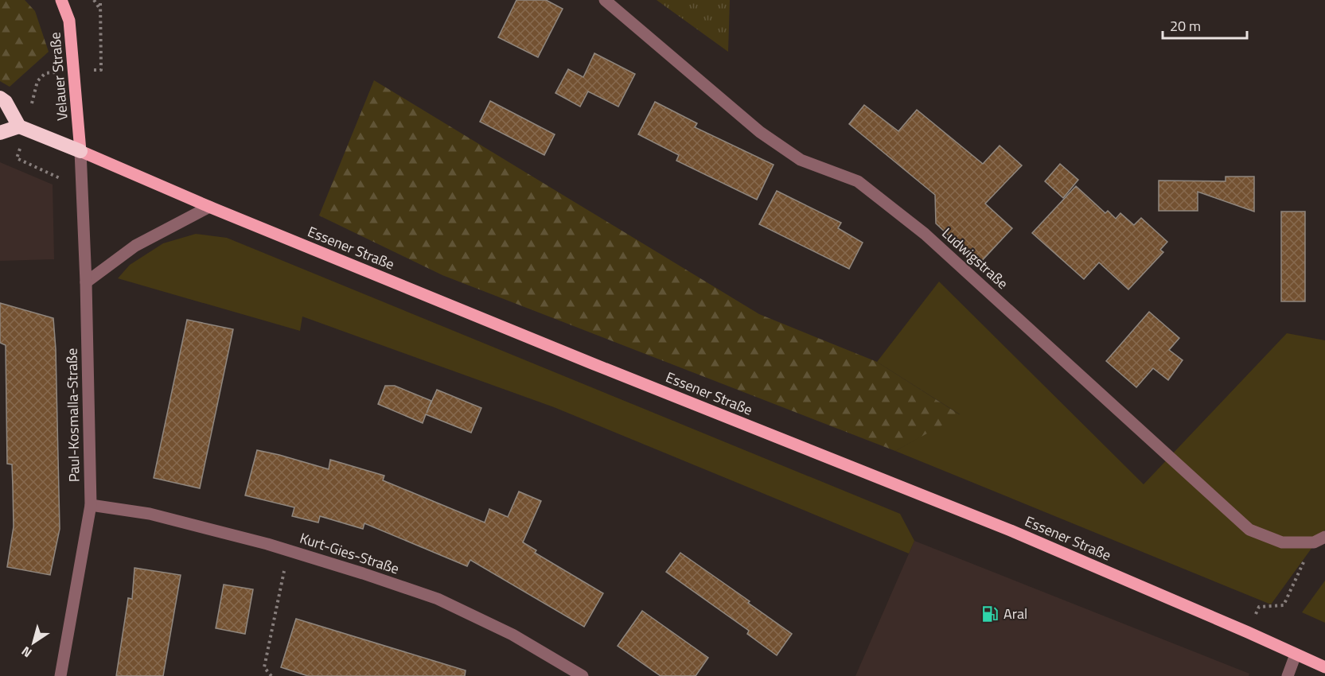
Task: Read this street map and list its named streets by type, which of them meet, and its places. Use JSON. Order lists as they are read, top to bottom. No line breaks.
{"streets":{"main road":["Velauer Straße","Essener Straße"],"street":["Ludwigstraße","Paul-Kosmalla-Straße","Kurt-Gies-Straße"]},"crossings":[["Velauer Straße","Essener Straße"],["Velauer Straße","Paul-Kosmalla-Straße"],["Essener Straße","Paul-Kosmalla-Straße"],["Paul-Kosmalla-Straße","Kurt-Gies-Straße"]],"places":{"fuel station":["Aral"]},"scale_bar":"20 m","north":"bottom left"}
